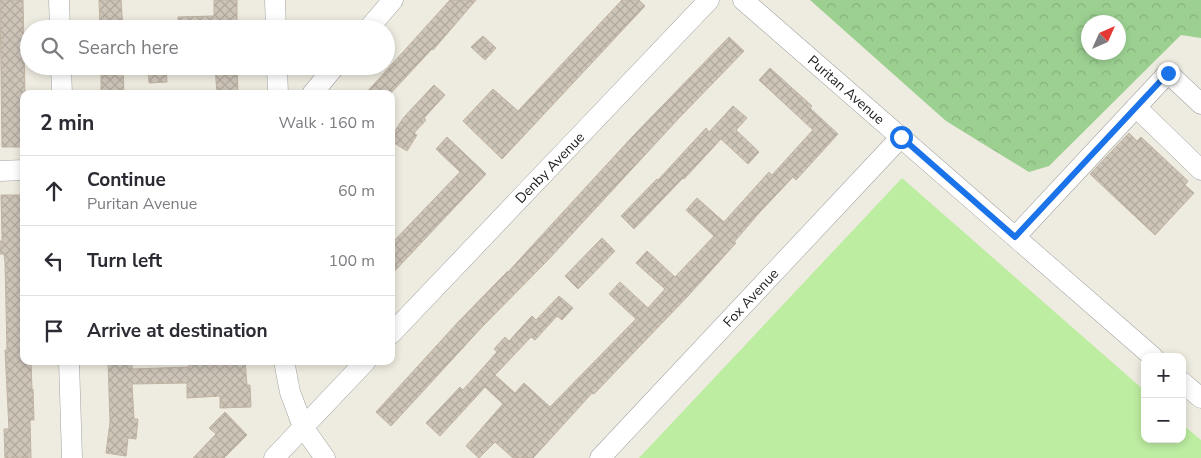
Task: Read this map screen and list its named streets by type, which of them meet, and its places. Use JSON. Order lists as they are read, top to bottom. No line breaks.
{"streets":{"street":["Puritan Avenue","Denby Avenue","Fox Avenue"]},"crossings":[["Puritan Avenue","Fox Avenue"]],"north":"top right","page":{"search":"Search here","heading":["2 min","Walk · 160 m"],"list":[["Continue","Puritan Avenue","60 m"],["Turn left","100 m"],"Arrive at destination"],"map_buttons":["+","−"]}}
